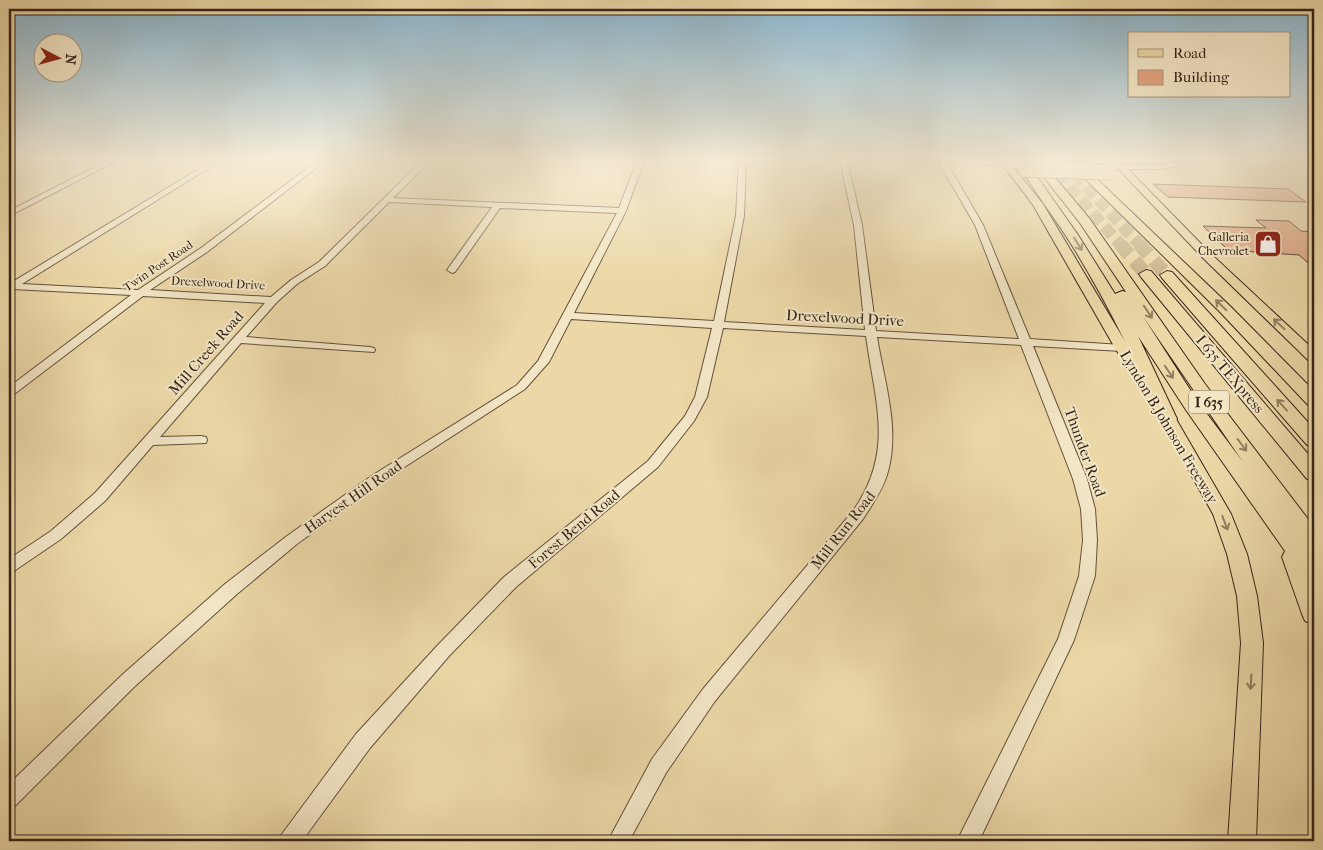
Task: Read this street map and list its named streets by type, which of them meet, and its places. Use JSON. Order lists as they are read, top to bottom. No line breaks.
{"streets":{"highway":["I 635 TEXpress","I 635"],"main road":["Lyndon B Johnson Freeway"],"street":["Twin Post Road","Drexelwood Drive","Mill Creek Road","Thunder Road","Harvest Hill Road","Forest Bend Road","Mill Run Road"]},"crossings":[["Twin Post Road","Drexelwood Drive"],["Drexelwood Drive","Mill Creek Road"],["Drexelwood Drive","Lyndon B Johnson Freeway"],["Drexelwood Drive","Thunder Road"],["Drexelwood Drive","Harvest Hill Road"],["Drexelwood Drive","Forest Bend Road"],["Drexelwood Drive","Mill Run Road"]],"one_way":["Lyndon B Johnson Freeway"],"places":{"shop":["Galleria Chevrolet"]},"legend":["Road","Building"],"north":"right"}
